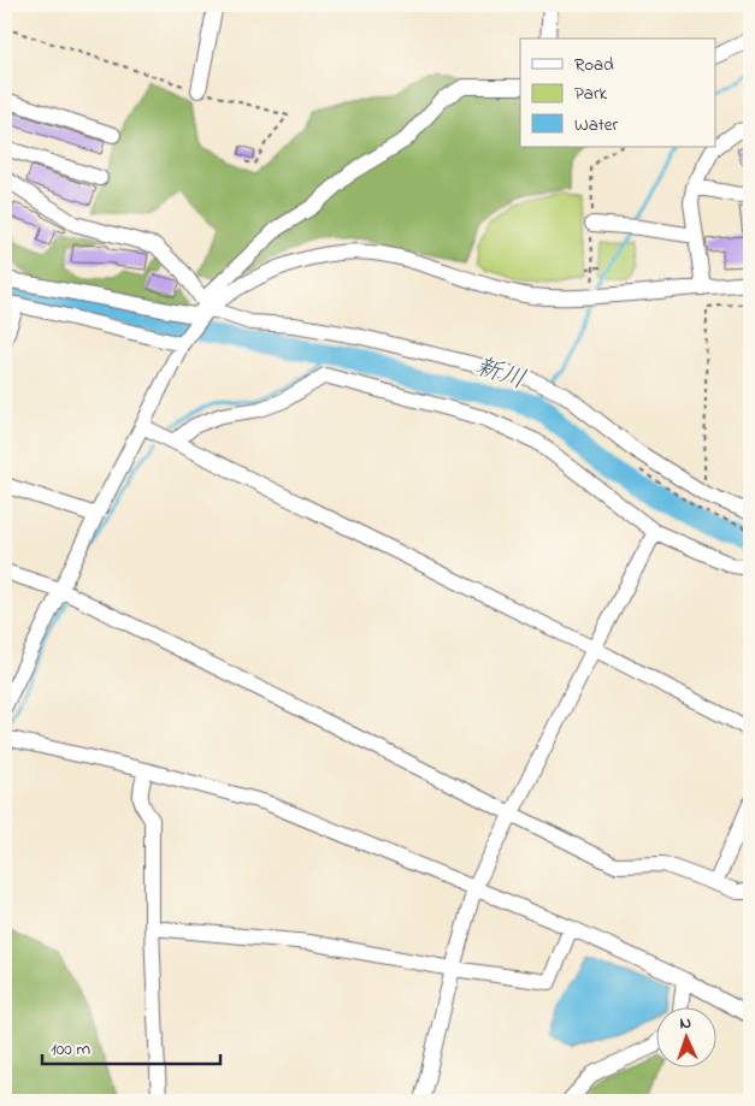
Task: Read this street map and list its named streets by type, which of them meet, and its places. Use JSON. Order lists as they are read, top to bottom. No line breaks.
{"water":["新川"],"legend":["Road","Park","Water"],"scale_bar":"100 m","north":"top"}
